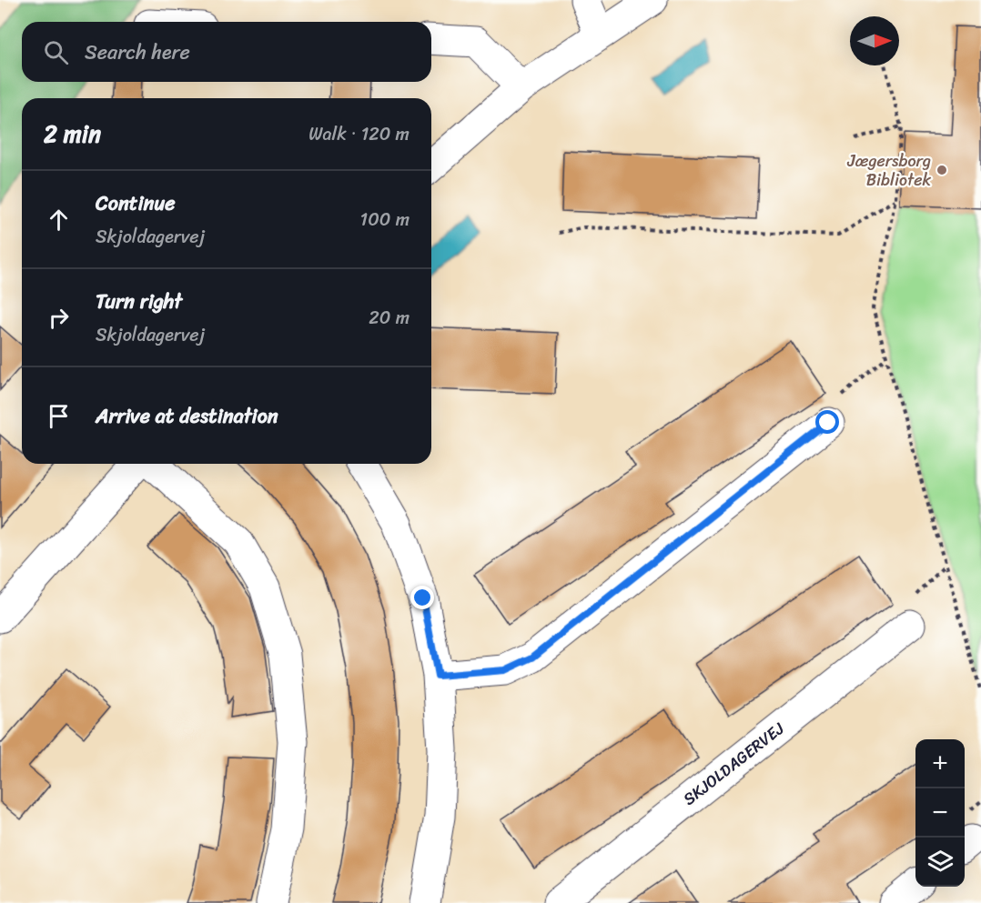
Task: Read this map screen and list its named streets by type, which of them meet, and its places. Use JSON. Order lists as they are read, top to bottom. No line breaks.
{"streets":{"street":["SKJOLDAGERVEJ"]},"places":["Jægersborg Bibliotek"],"north":"right","page":{"search":"Search here","heading":["2 min","Walk · 120 m"],"list":[["Continue","Skjoldagervej","100 m"],["Turn right","Skjoldagervej","20 m"],"Arrive at destination"],"map_buttons":["+","−"]}}
